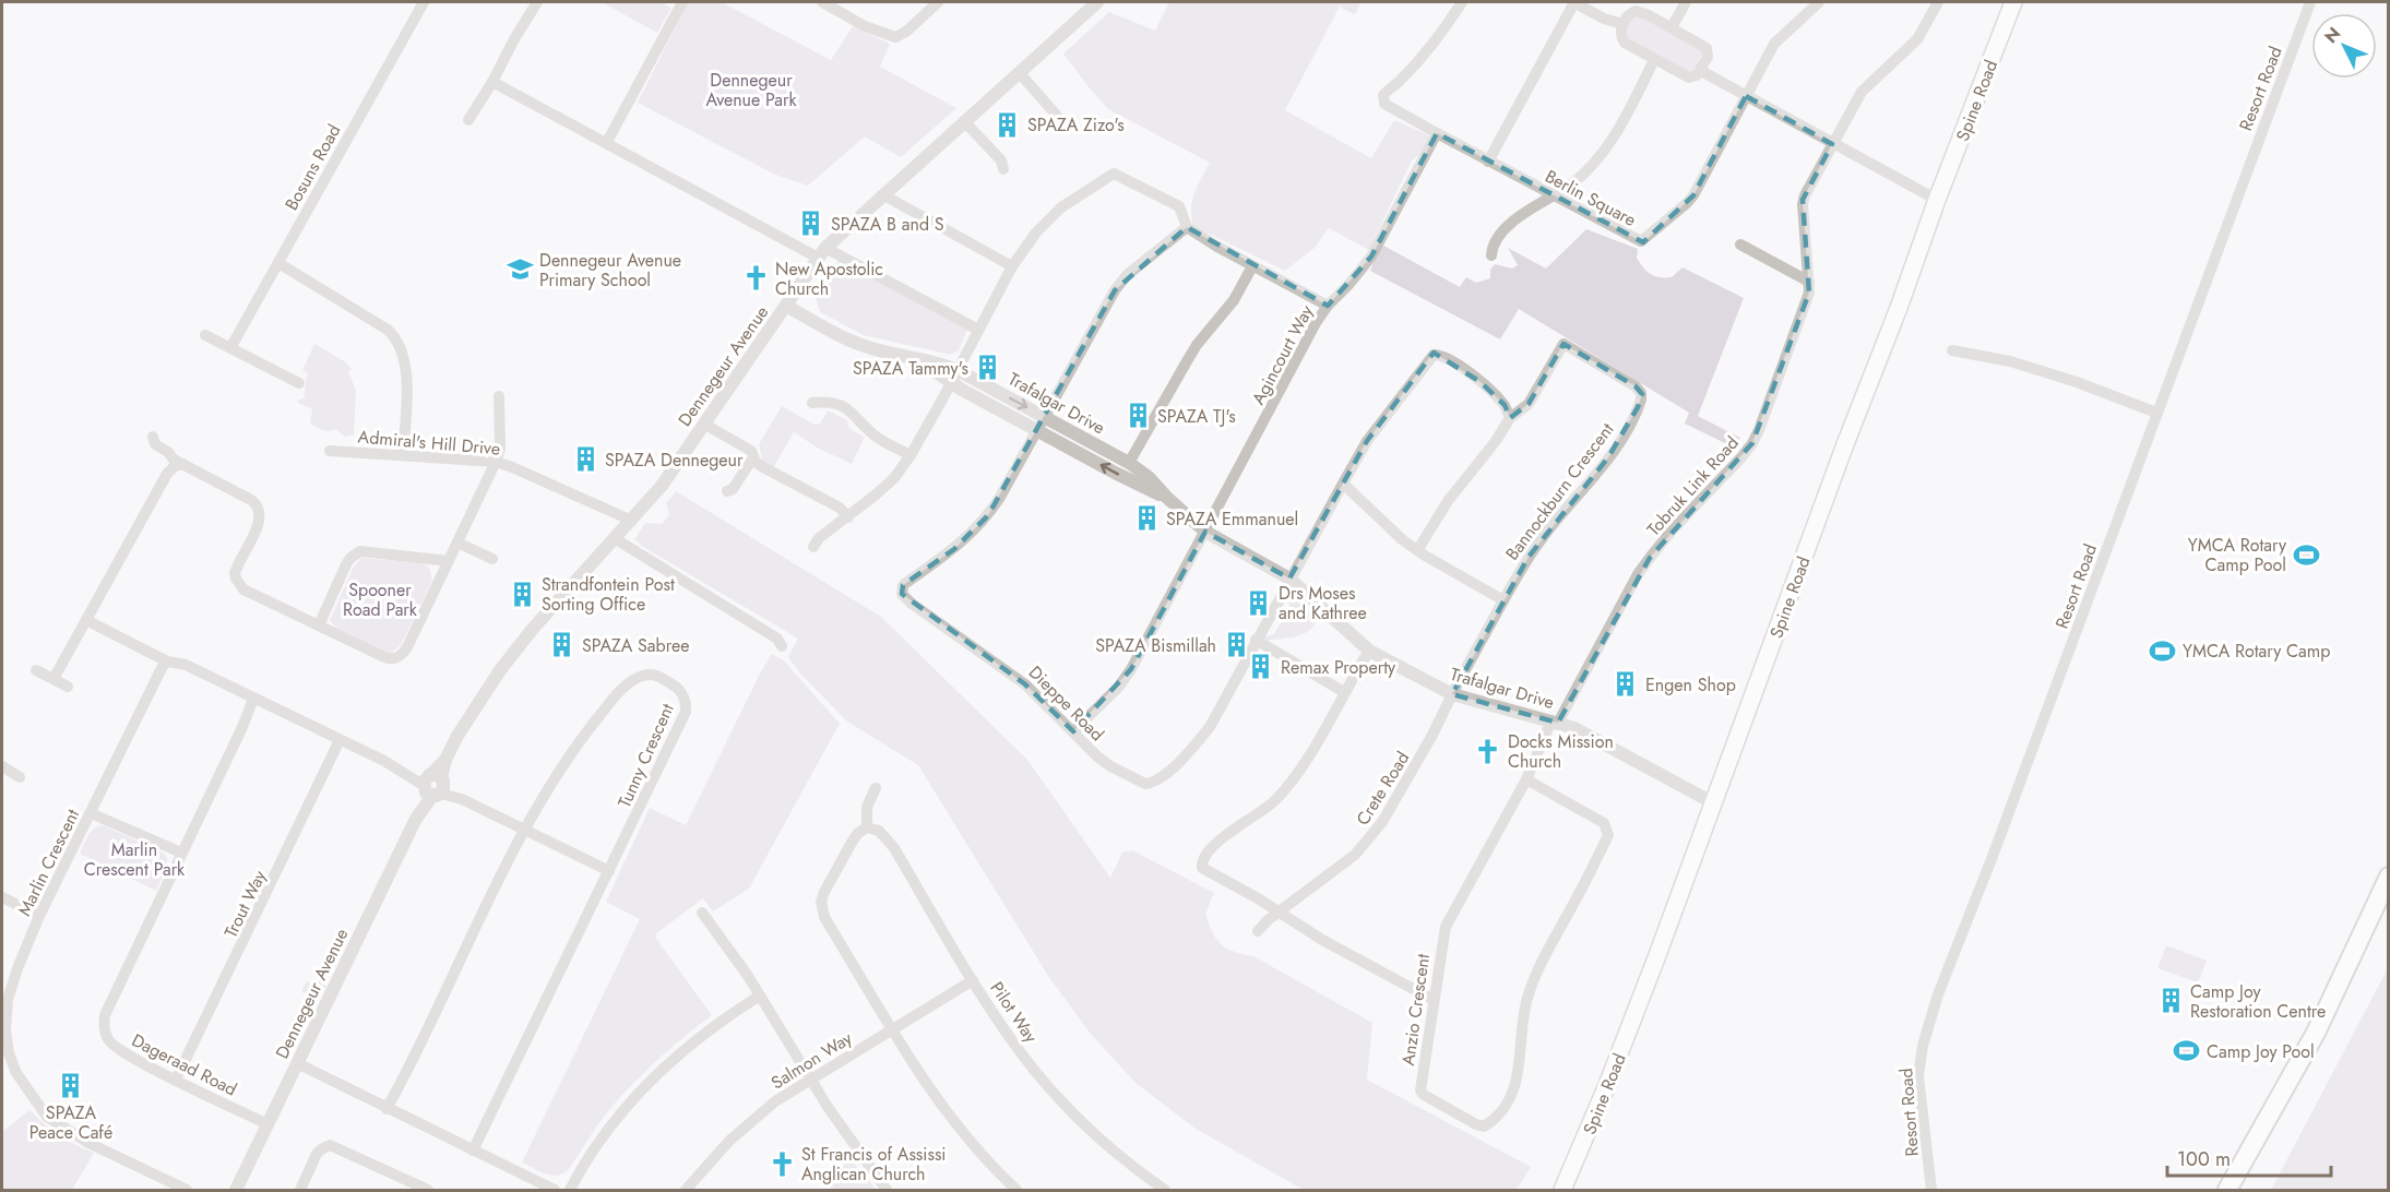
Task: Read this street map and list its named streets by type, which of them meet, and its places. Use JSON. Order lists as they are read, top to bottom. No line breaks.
{"streets":{"main road":["Spine Road"],"street":["Resort Road","Bosuns Road","Berlin Square","Agincourt Way","Dennegeur Avenue","Trafalgar Drive","Admiral's Hill Drive","Tobruk Link Road","Bannockburn Crescent","Dieppe Road","Tunny Crescent","Crete Road","Marlin Crescent","Trout Way","Anzio Crescent","Pilot Way","Salmon Way","Dageraad Road"]},"crossings":[["Spine Road","Trafalgar Drive"],["Berlin Square","Agincourt Way"],["Agincourt Way","Trafalgar Drive"],["Agincourt Way","Dieppe Road"],["Dennegeur Avenue","Trafalgar Drive"],["Dennegeur Avenue","Admiral's Hill Drive"],["Dennegeur Avenue","Dageraad Road"],["Trafalgar Drive","Tobruk Link Road"],["Trafalgar Drive","Dieppe Road"],["Trafalgar Drive","Crete Road"],["Trafalgar Drive","Anzio Crescent"],["Tobruk Link Road","Anzio Crescent"],["Bannockburn Crescent","Crete Road"],["Trout Way","Dageraad Road"],["Pilot Way","Salmon Way"]],"parks":["Dennegeur Avenue Park","Spooner Road Park","Marlin Crescent Park"],"places":{"building":["SPAZA Zizo's","SPAZA B and S","SPAZA Tammy's","SPAZA TJ's","SPAZA Dennegeur","SPAZA Emmanuel","Strandfontein Post Sorting Office","Drs Moses and Kathree","SPAZA Sabree","SPAZA Bismillah","Remax Property","Engen Shop","Camp Joy Restoration Centre","SPAZA Peace Café"],"school or university":["Dennegeur Avenue Primary School"],"church":["New Apostolic Church","Docks Mission Church","St Francis of Assissi Anglican Church"],"sports":["YMCA Rotary Camp Pool","YMCA Rotary Camp","Camp Joy Pool"]},"scale_bar":"100 m","north":"top left"}
